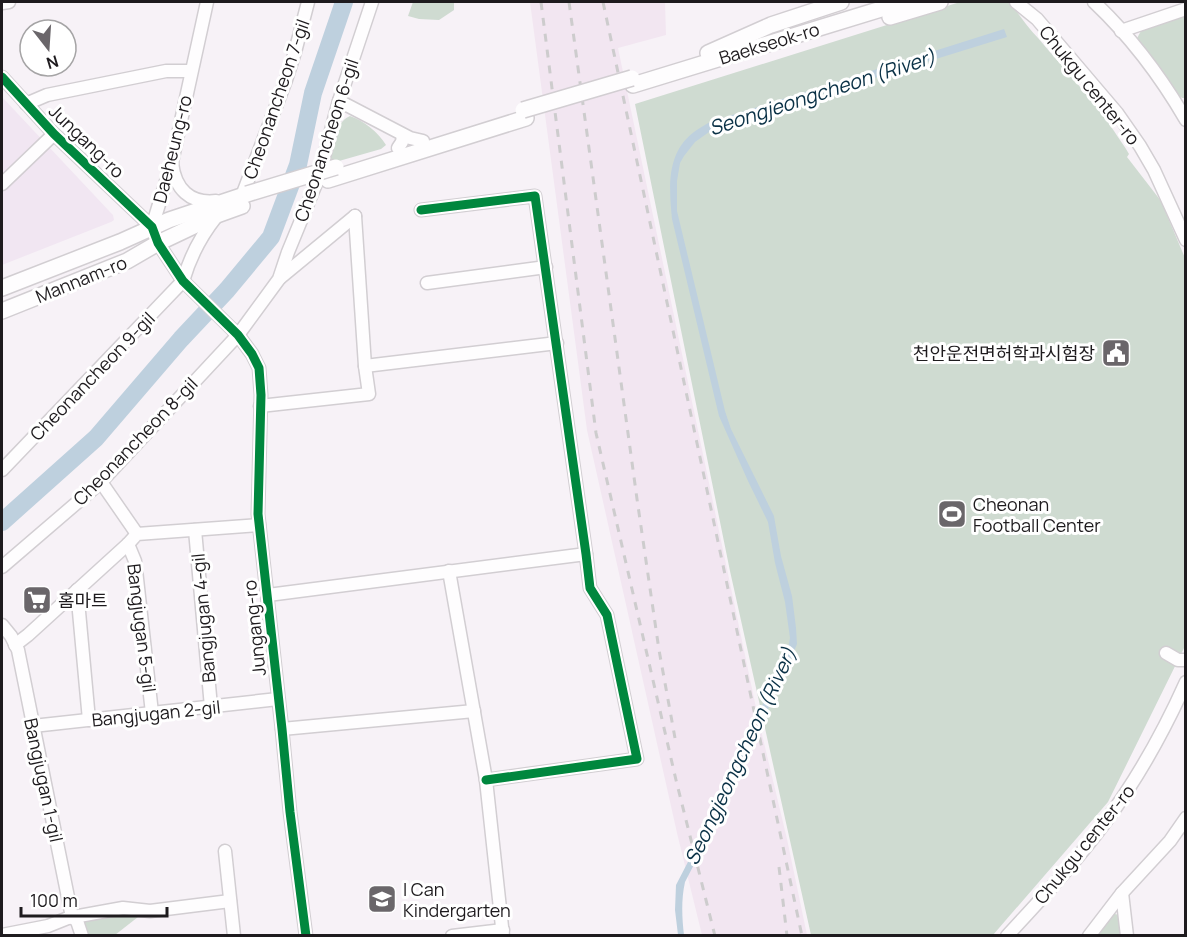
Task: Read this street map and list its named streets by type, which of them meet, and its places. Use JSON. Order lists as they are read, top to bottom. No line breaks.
{"streets":{"main road":["Baekseok-ro","Mannam-ro"],"street":["Chukgu center-ro","Cheonancheon 7-gil","Cheonancheon 6-gil","Jungang-ro","Daeheung-ro","Cheonancheon 9-gil","Cheonancheon 8-gil","Bangjugan 4-gil","Bangjugan 5-gil","Bangjugan 2-gil","Bangjugan 1-gil"]},"crossings":[["Cheonancheon 6-gil","Jungang-ro"],["Cheonancheon 6-gil","Cheonancheon 8-gil"],["Jungang-ro","Daeheung-ro"],["Jungang-ro","Mannam-ro"],["Jungang-ro","Cheonancheon 9-gil"],["Jungang-ro","Cheonancheon 8-gil"],["Jungang-ro","Bangjugan 2-gil"],["Daeheung-ro","Mannam-ro"],["Bangjugan 4-gil","Bangjugan 2-gil"],["Bangjugan 5-gil","Bangjugan 2-gil"],["Bangjugan 2-gil","Bangjugan 1-gil"]],"water":["Seongjeongcheon (River)"],"places":{"public building":["천안운전면허학과시험장"],"sports":["Cheonan Football Center"],"supermarket":["홈마트"],"school or university":["I Can Kindergarten"]},"scale_bar":"100 m","north":"bottom"}
